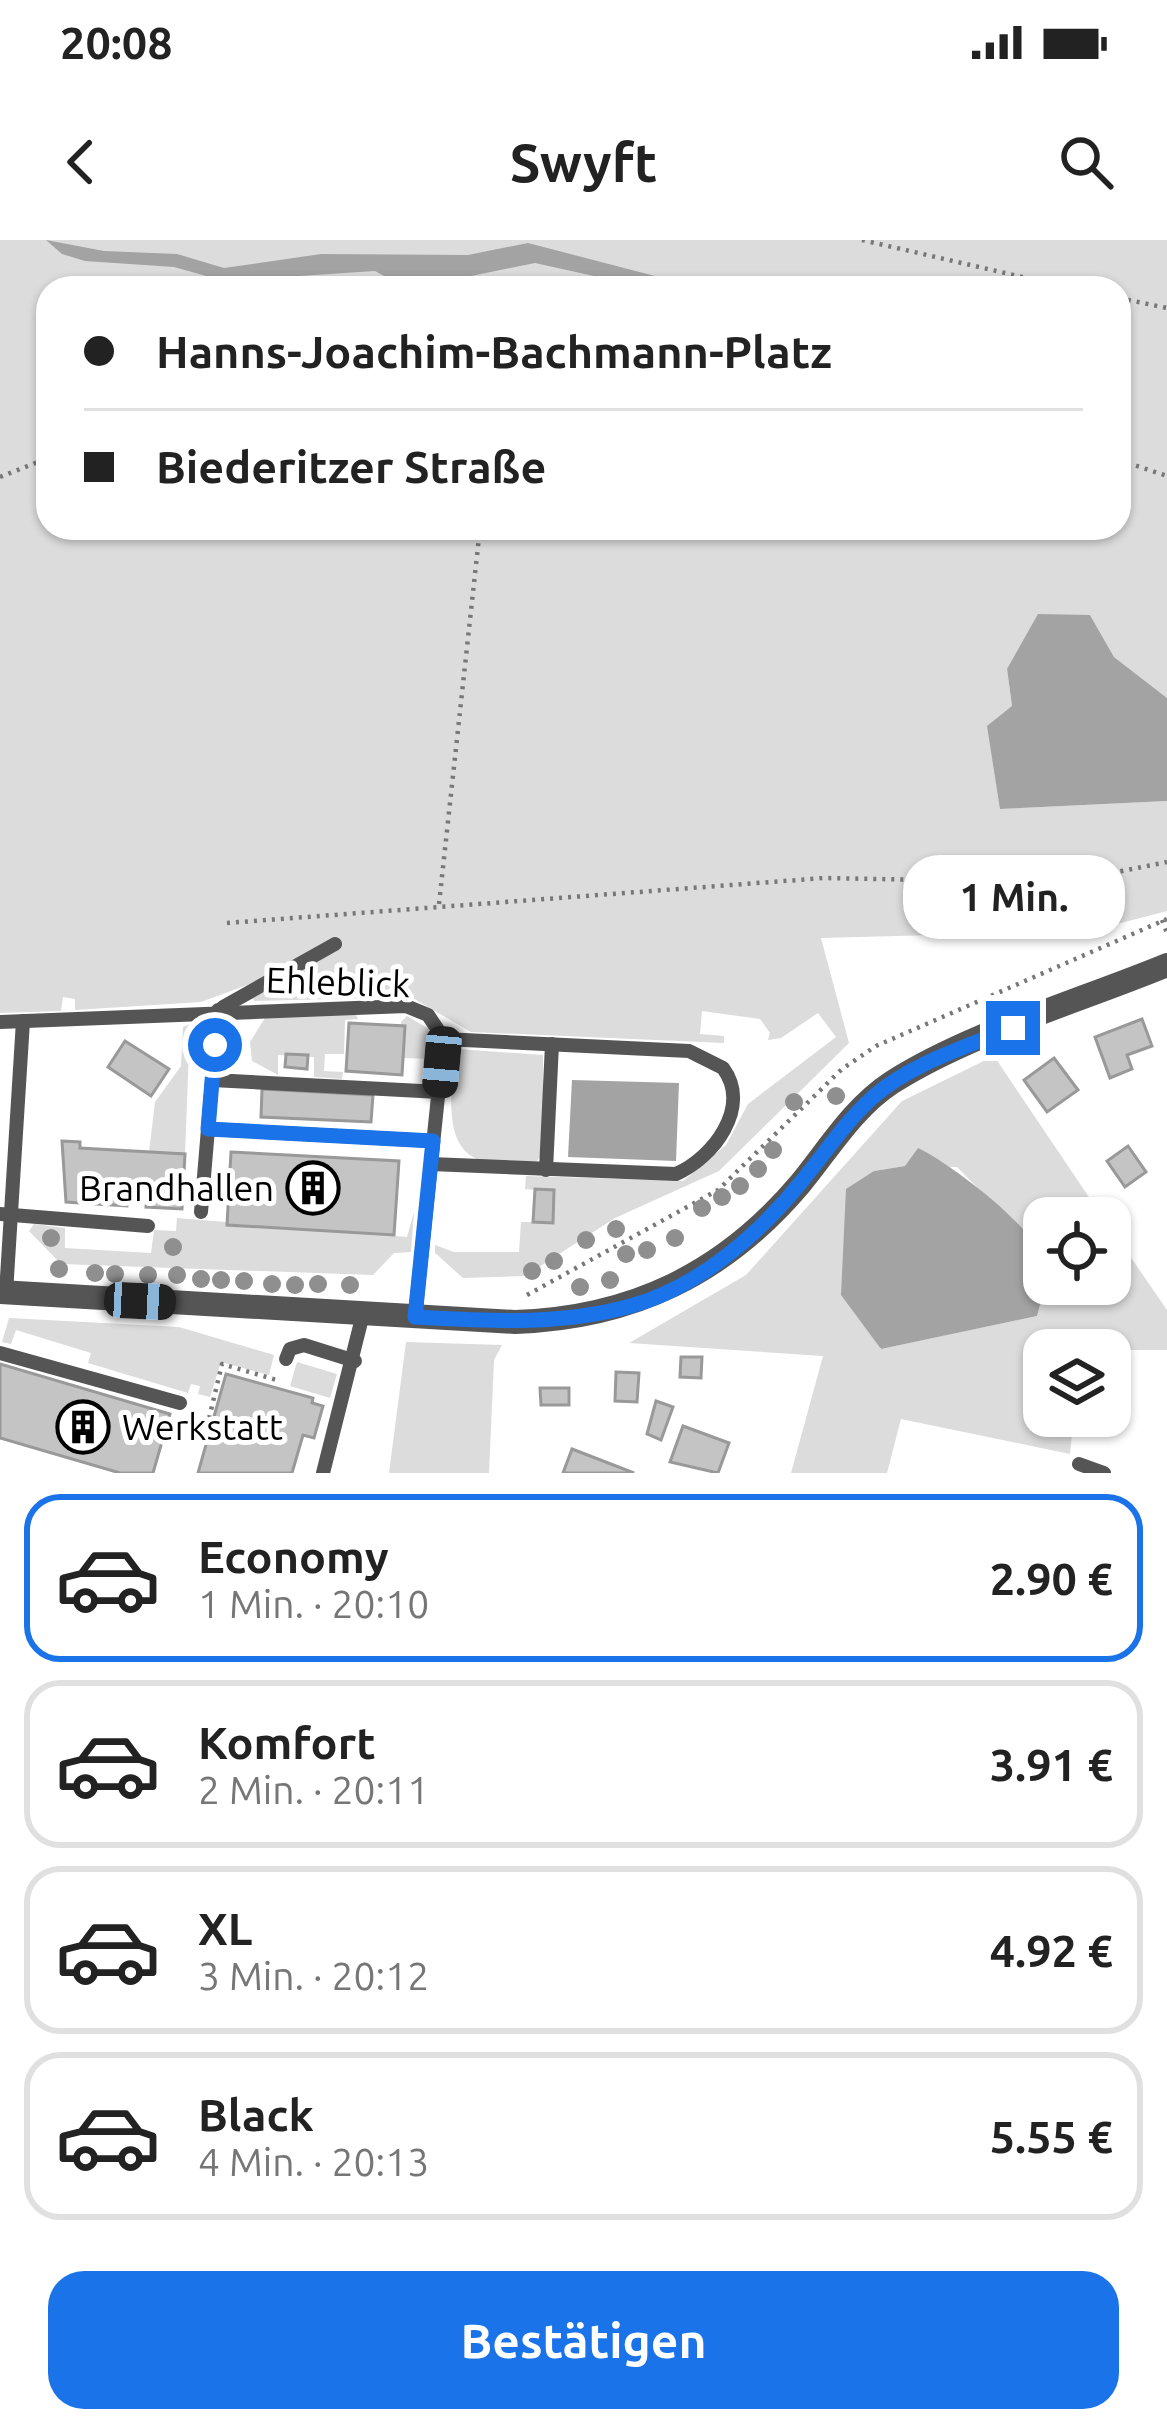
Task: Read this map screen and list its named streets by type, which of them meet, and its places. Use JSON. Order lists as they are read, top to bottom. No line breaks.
{"streets":{"lane":["Ehleblick"]},"places":{"building":["Brandhallen","Werkstatt"]},"page":{"status":"20:08","header":"Swyft","banner":["Hanns-Joachim-Bachmann-Platz","Biederitzer Straße"],"bubble":"1 Min.","list":[{"name":"Economy","note":"1 Min. · 20:10","value":"2.90 €"},{"name":"Komfort","note":"2 Min. · 20:11","value":"3.91 €"},{"name":"XL","note":"3 Min. · 20:12","value":"4.92 €"},{"name":"Black","note":"4 Min. · 20:13","value":"5.55 €"}],"buttons":"Bestätigen"}}
